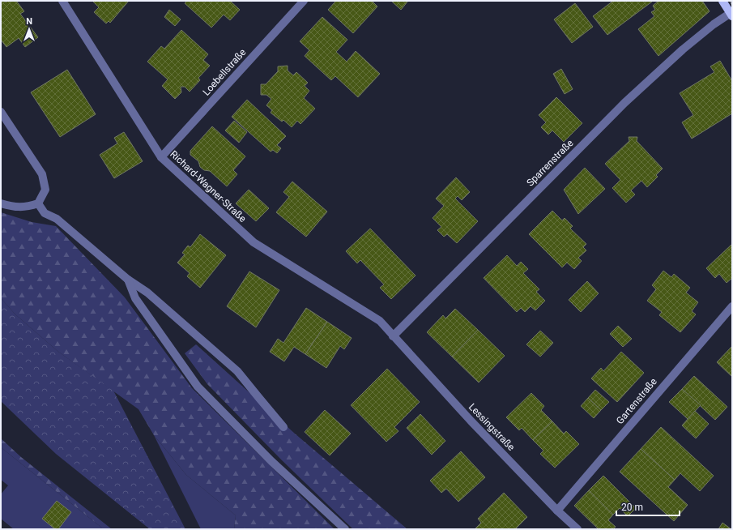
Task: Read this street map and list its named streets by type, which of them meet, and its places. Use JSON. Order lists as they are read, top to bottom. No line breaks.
{"streets":{"street":["Loebellstraße","Sparrenstraße","Richard-Wagner-Straße","Gartenstraße","Lessingstraße"]},"crossings":[["Loebellstraße","Richard-Wagner-Straße"],["Sparrenstraße","Richard-Wagner-Straße"],["Sparrenstraße","Lessingstraße"],["Richard-Wagner-Straße","Lessingstraße"],["Gartenstraße","Lessingstraße"]],"scale_bar":"20 m","north":"top"}
